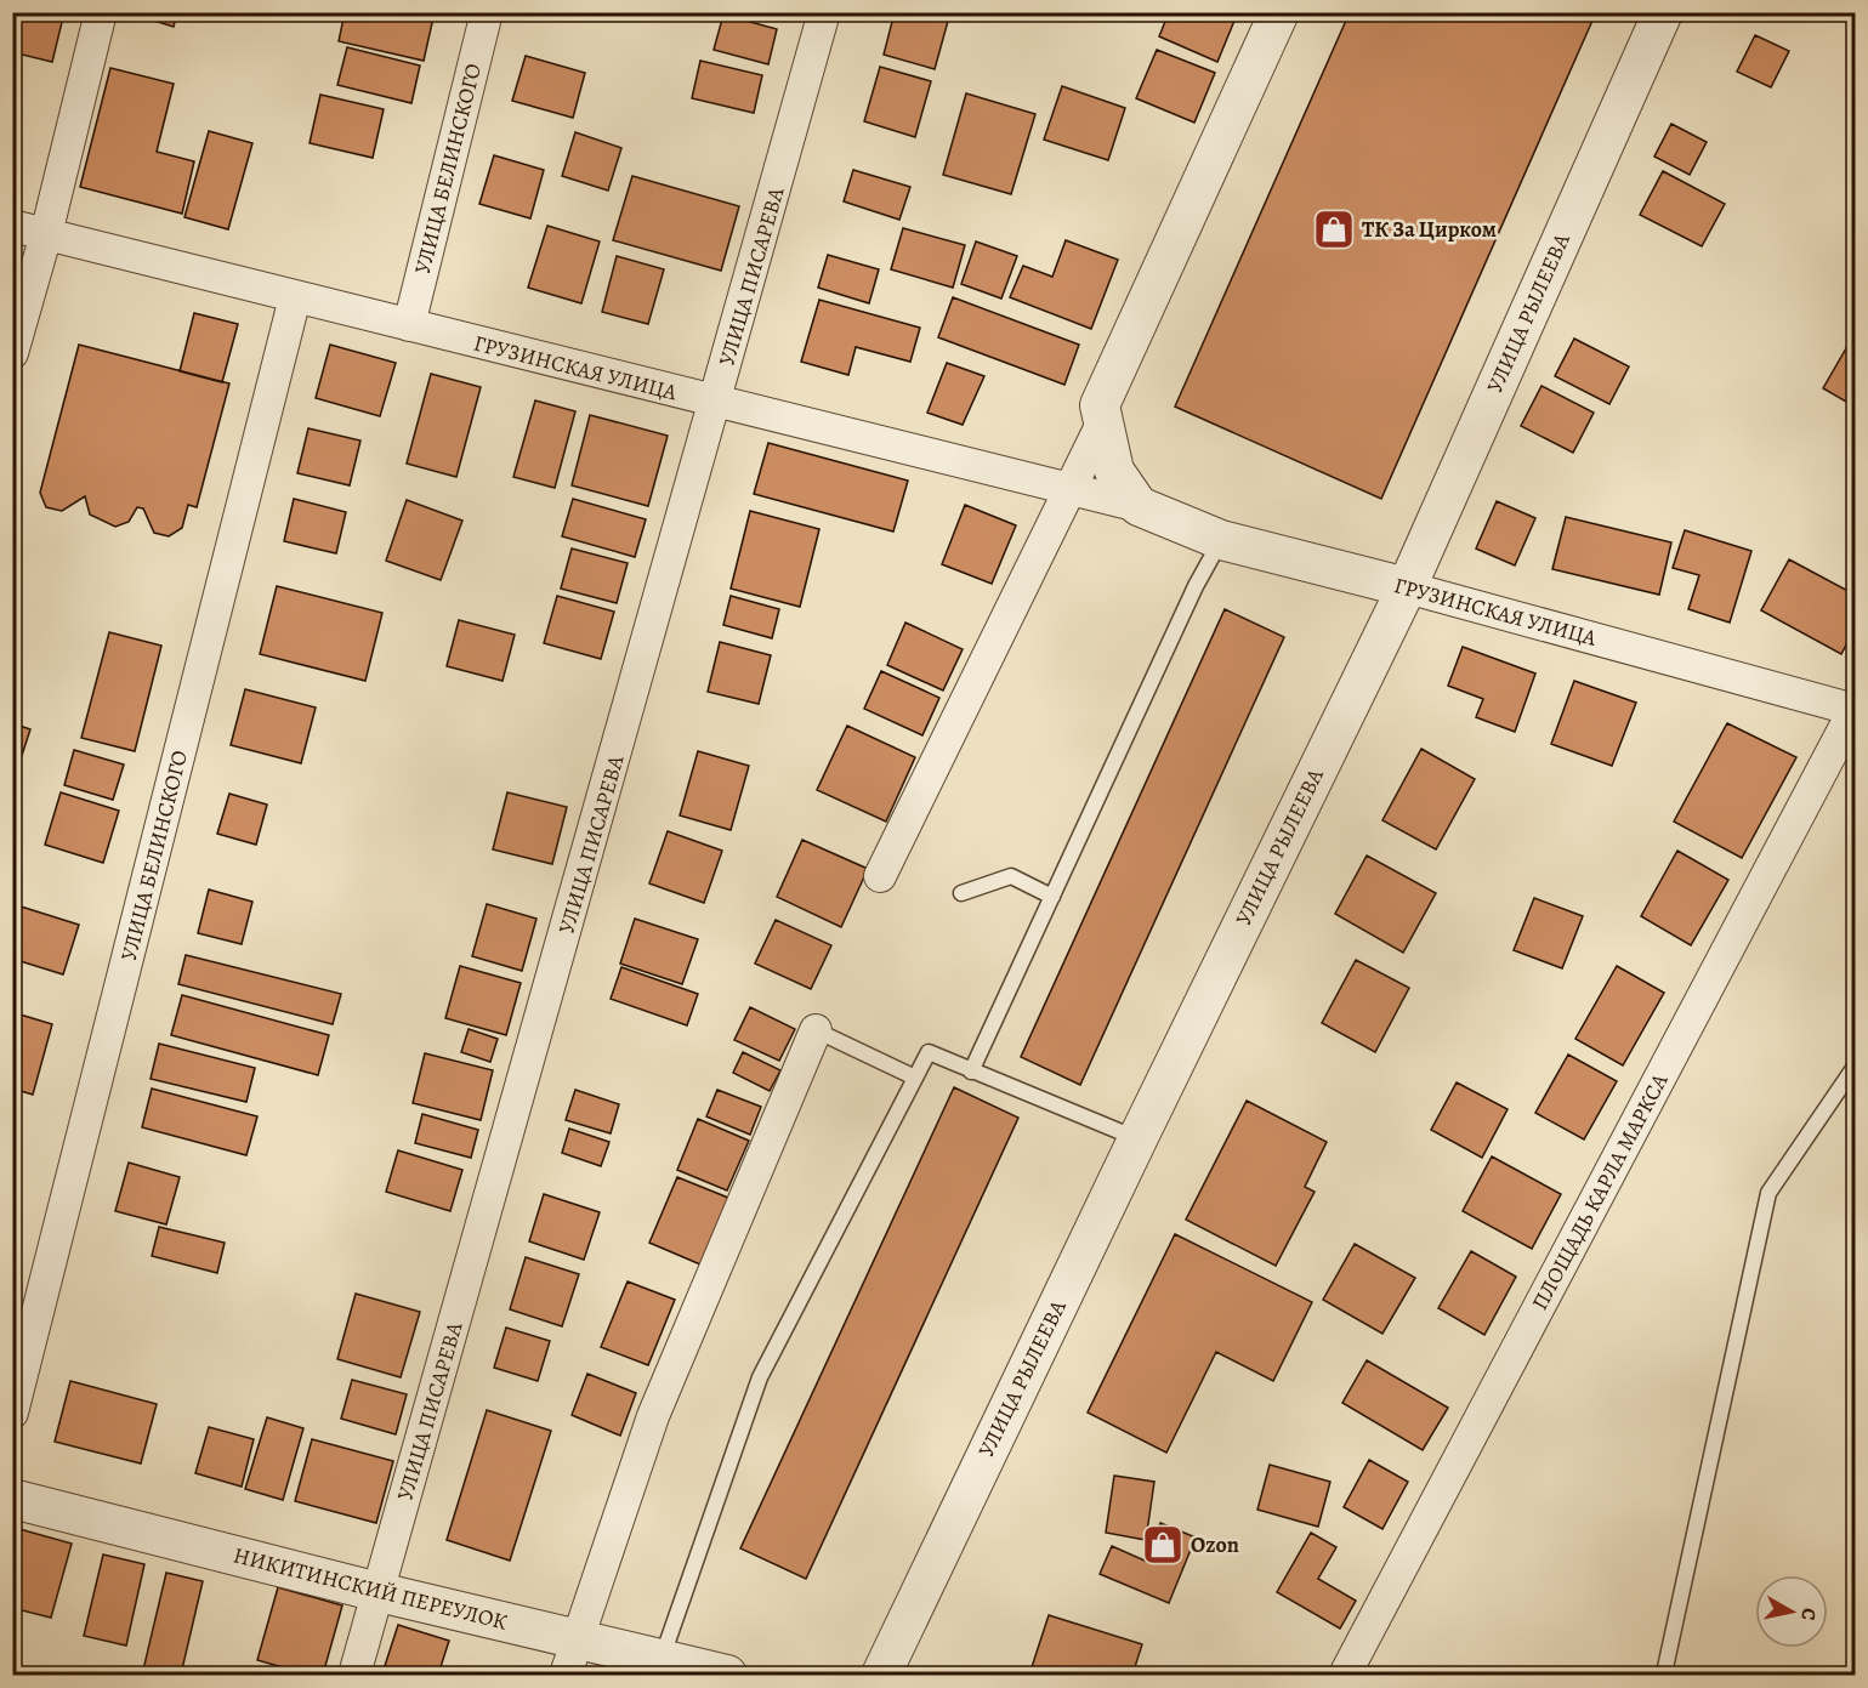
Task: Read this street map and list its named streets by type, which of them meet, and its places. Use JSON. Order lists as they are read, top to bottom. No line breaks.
{"streets":{"street":["УЛИЦА БЕЛИНСКОГО","УЛИЦА ПИСАРЕВА","УЛИЦА РЫЛЕЕВА","ГРУЗИНСКАЯ УЛИЦА","ПЛОЩАДЬ КАРЛА МАРКСА","НИКИТИНСКИЙ ПЕРЕУЛОК"]},"crossings":[["УЛИЦА БЕЛИНСКОГО","ГРУЗИНСКАЯ УЛИЦА"],["УЛИЦА ПИСАРЕВА","ГРУЗИНСКАЯ УЛИЦА"],["УЛИЦА ПИСАРЕВА","НИКИТИНСКИЙ ПЕРЕУЛОК"],["УЛИЦА РЫЛЕЕВА","ГРУЗИНСКАЯ УЛИЦА"],["ГРУЗИНСКАЯ УЛИЦА","ПЛОЩАДЬ КАРЛА МАРКСА"]],"places":{"shop":["ТК За Цирком","Ozon"]},"north":"right"}
